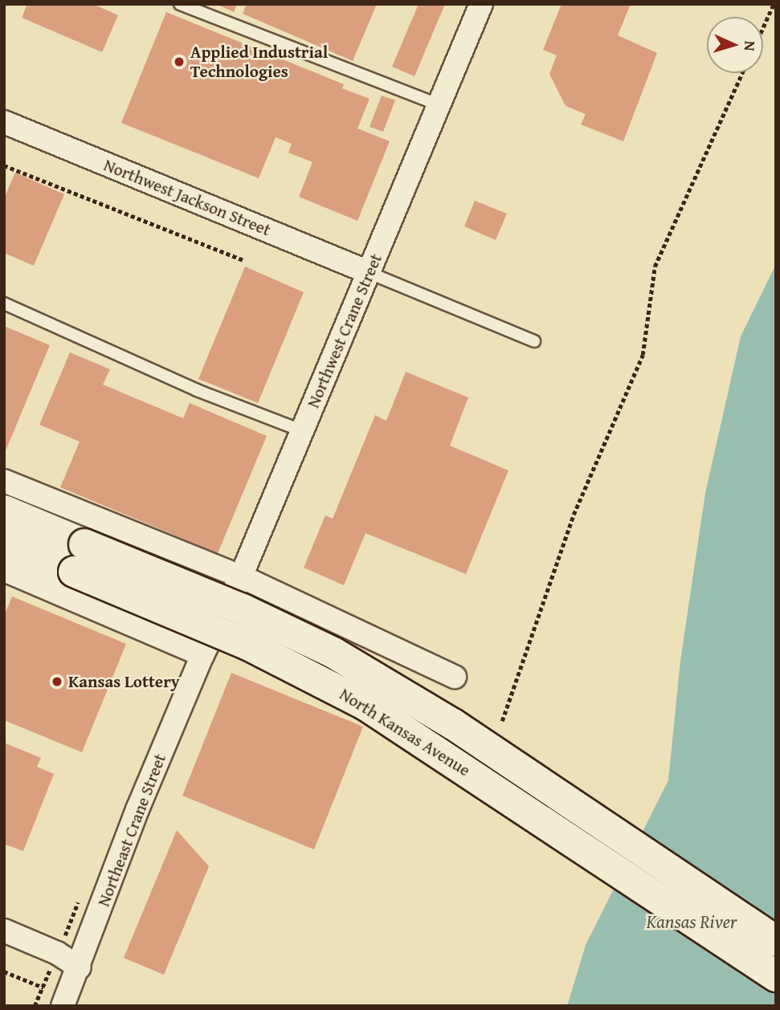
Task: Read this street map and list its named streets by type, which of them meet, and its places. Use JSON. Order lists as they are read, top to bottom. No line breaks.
{"streets":{"main road":["North Kansas Avenue"],"street":["Northwest Jackson Street","Northwest Crane Street","Northeast Crane Street"]},"crossings":[["Northwest Jackson Street","Northwest Crane Street"],["Northwest Crane Street","Northeast Crane Street"]],"water":["Kansas River"],"places":["Applied Industrial Technologies","Kansas Lottery"],"north":"right"}
